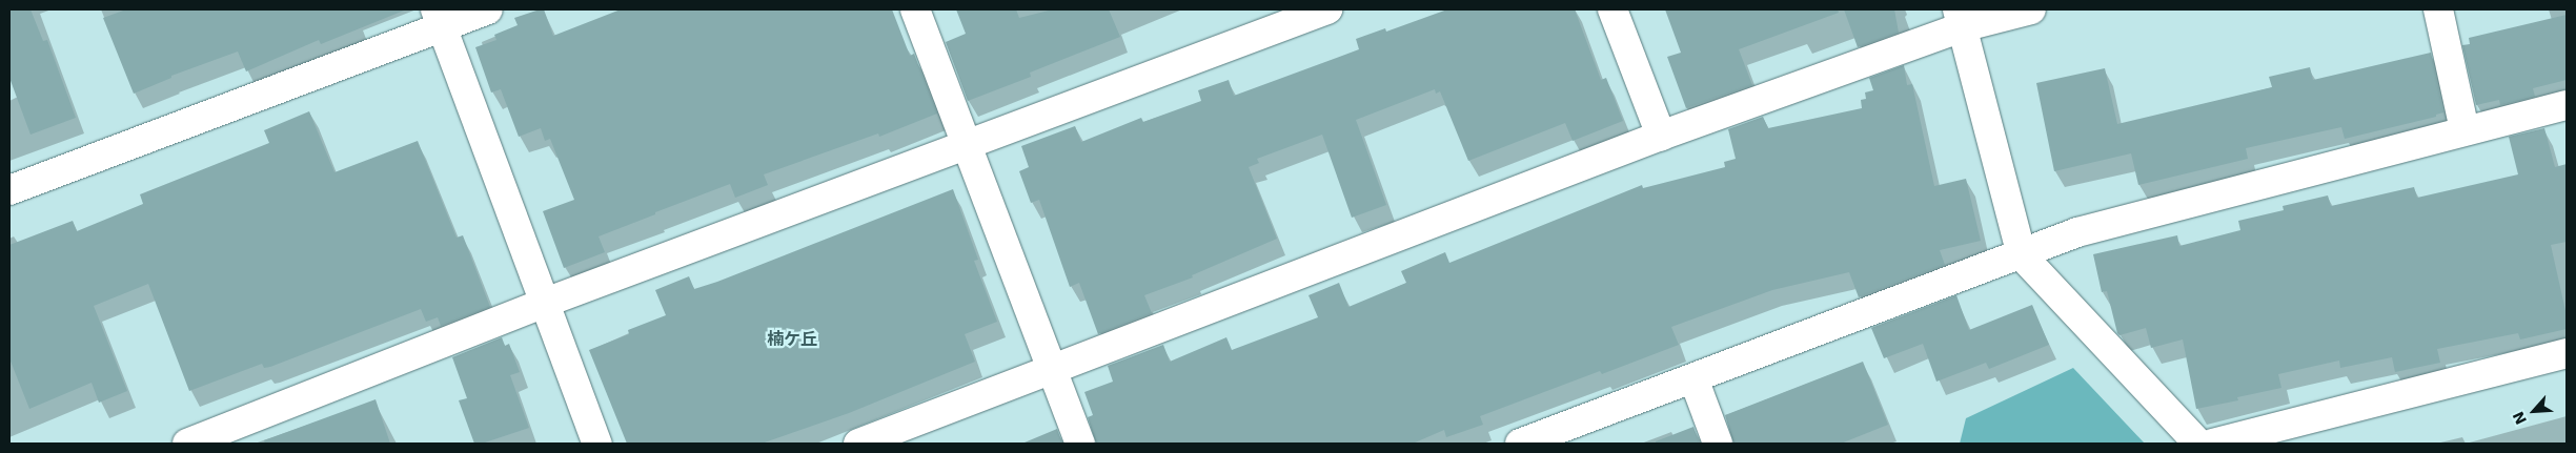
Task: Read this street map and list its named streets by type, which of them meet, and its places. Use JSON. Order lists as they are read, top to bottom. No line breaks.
{"districts":["楠ケ丘"],"north":"bottom left"}
